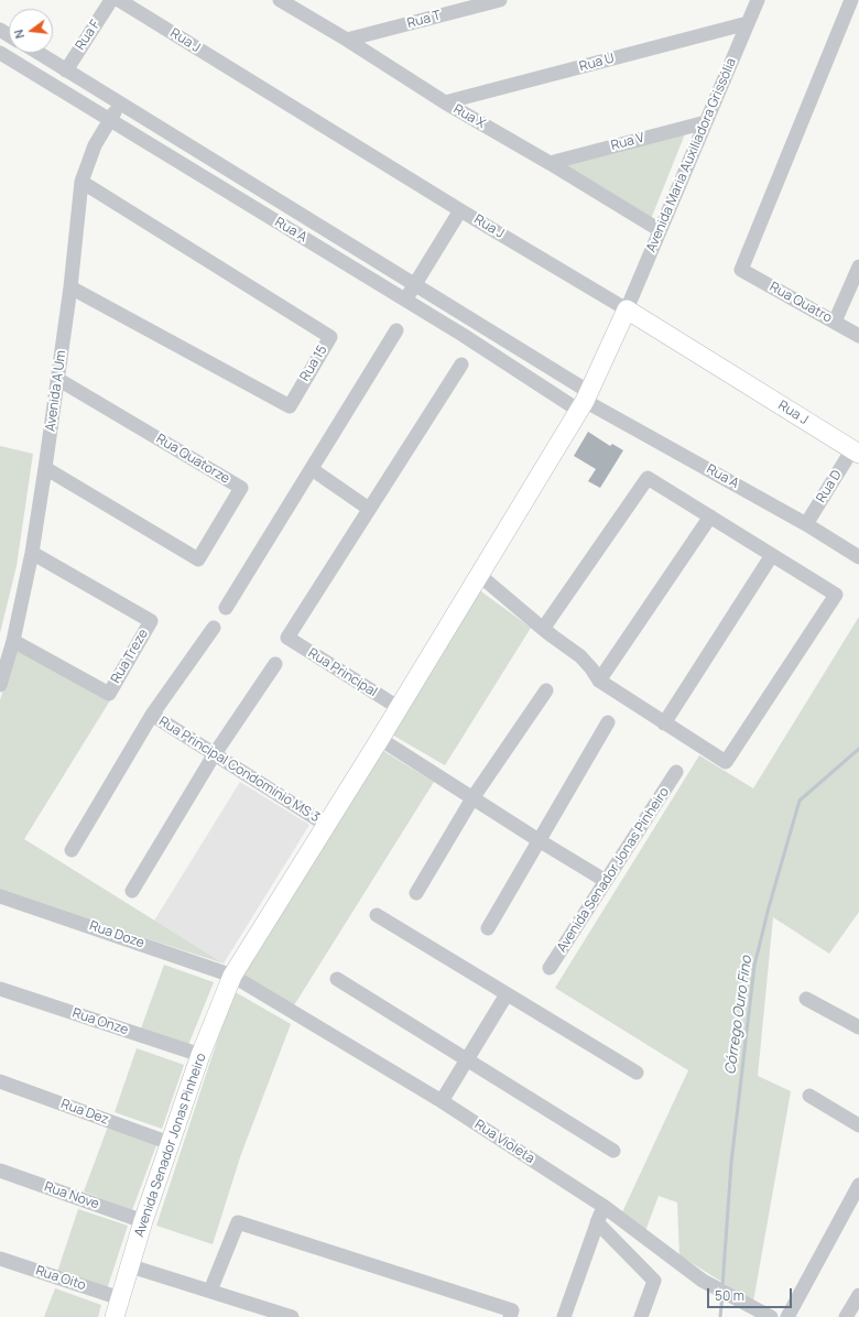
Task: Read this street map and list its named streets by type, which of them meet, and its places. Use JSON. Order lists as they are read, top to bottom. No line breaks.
{"streets":{"main road":["Rua J","Avenida Senador Jonas Pinheiro"],"street":["Rua T","Rua F","Rua U","Rua X","Rua V","Avenida Maria Auxiliadora Grissólia","Rua A","Rua Quatro","Rua 15","Avenida A Um","Rua Quatorze","Rua D","Rua Treze","Rua Principal","Rua Principal Condomínio MS 3","Rua Doze","Rua Onze","Rua Dez","Rua Violeta","Rua Nove","Rua Oito"]},"crossings":[["Rua T","Rua X"],["Rua F","Rua A"],["Rua J","Avenida Maria Auxiliadora Grissólia"],["Rua J","Rua D"],["Rua U","Rua X"],["Rua U","Avenida Maria Auxiliadora Grissólia"],["Rua X","Rua V"],["Rua X","Avenida Maria Auxiliadora Grissólia"],["Rua V","Avenida Maria Auxiliadora Grissólia"],["Rua A","Avenida A Um"],["Rua A","Rua D"],["Rua A","Avenida Senador Jonas Pinheiro"],["Rua 15","Avenida A Um"],["Avenida A Um","Rua Quatorze"],["Avenida A Um","Rua Treze"],["Rua Principal","Avenida Senador Jonas Pinheiro"],["Rua Principal Condomínio MS 3","Avenida Senador Jonas Pinheiro"],["Avenida Senador Jonas Pinheiro","Rua Doze"],["Avenida Senador Jonas Pinheiro","Rua Onze"],["Avenida Senador Jonas Pinheiro","Rua Dez"],["Avenida Senador Jonas Pinheiro","Rua Violeta"],["Avenida Senador Jonas Pinheiro","Rua Nove"],["Avenida Senador Jonas Pinheiro","Rua Oito"],["Rua Doze","Rua Violeta"]],"water":["Córrego Ouro Fino"],"scale_bar":"50 m","north":"left"}
